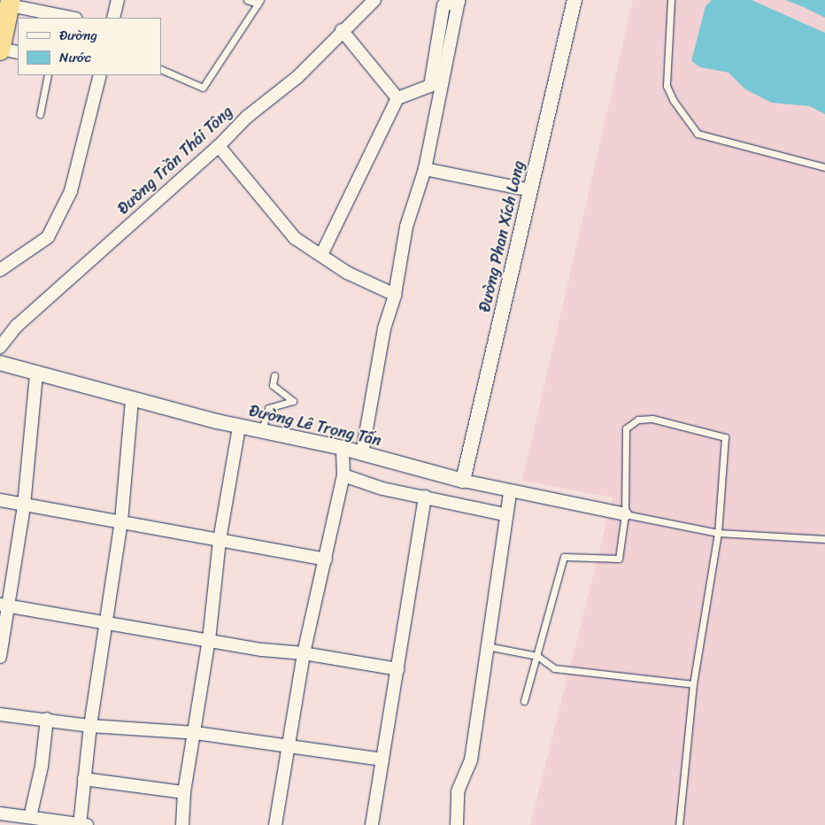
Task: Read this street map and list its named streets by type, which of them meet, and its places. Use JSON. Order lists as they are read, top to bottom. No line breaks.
{"streets":{"street":["Đường Trần Thái Tông","Đường Phan Xích Long","Đường Lê Trọng Tấn"]},"crossings":[["Đường Phan Xích Long","Đường Lê Trọng Tấn"]],"legend":["Đường","Nước"]}
